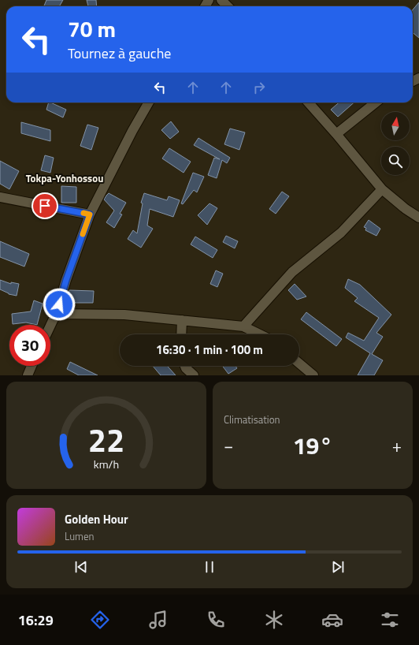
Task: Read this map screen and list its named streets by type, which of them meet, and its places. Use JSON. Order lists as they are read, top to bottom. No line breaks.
{"districts":["Tokpa-Yonhossou"],"north":"top","page":{"turn":["70 m","Tournez à gauche"],"limit":"30","trip":"16:30 · 1 min · 100 m","tile":"Climatisation","heat":["−","19°","+"],"song":["Golden Hour","Lumen"],"tabs":"16:29","gauge":["22","km/h"]}}
